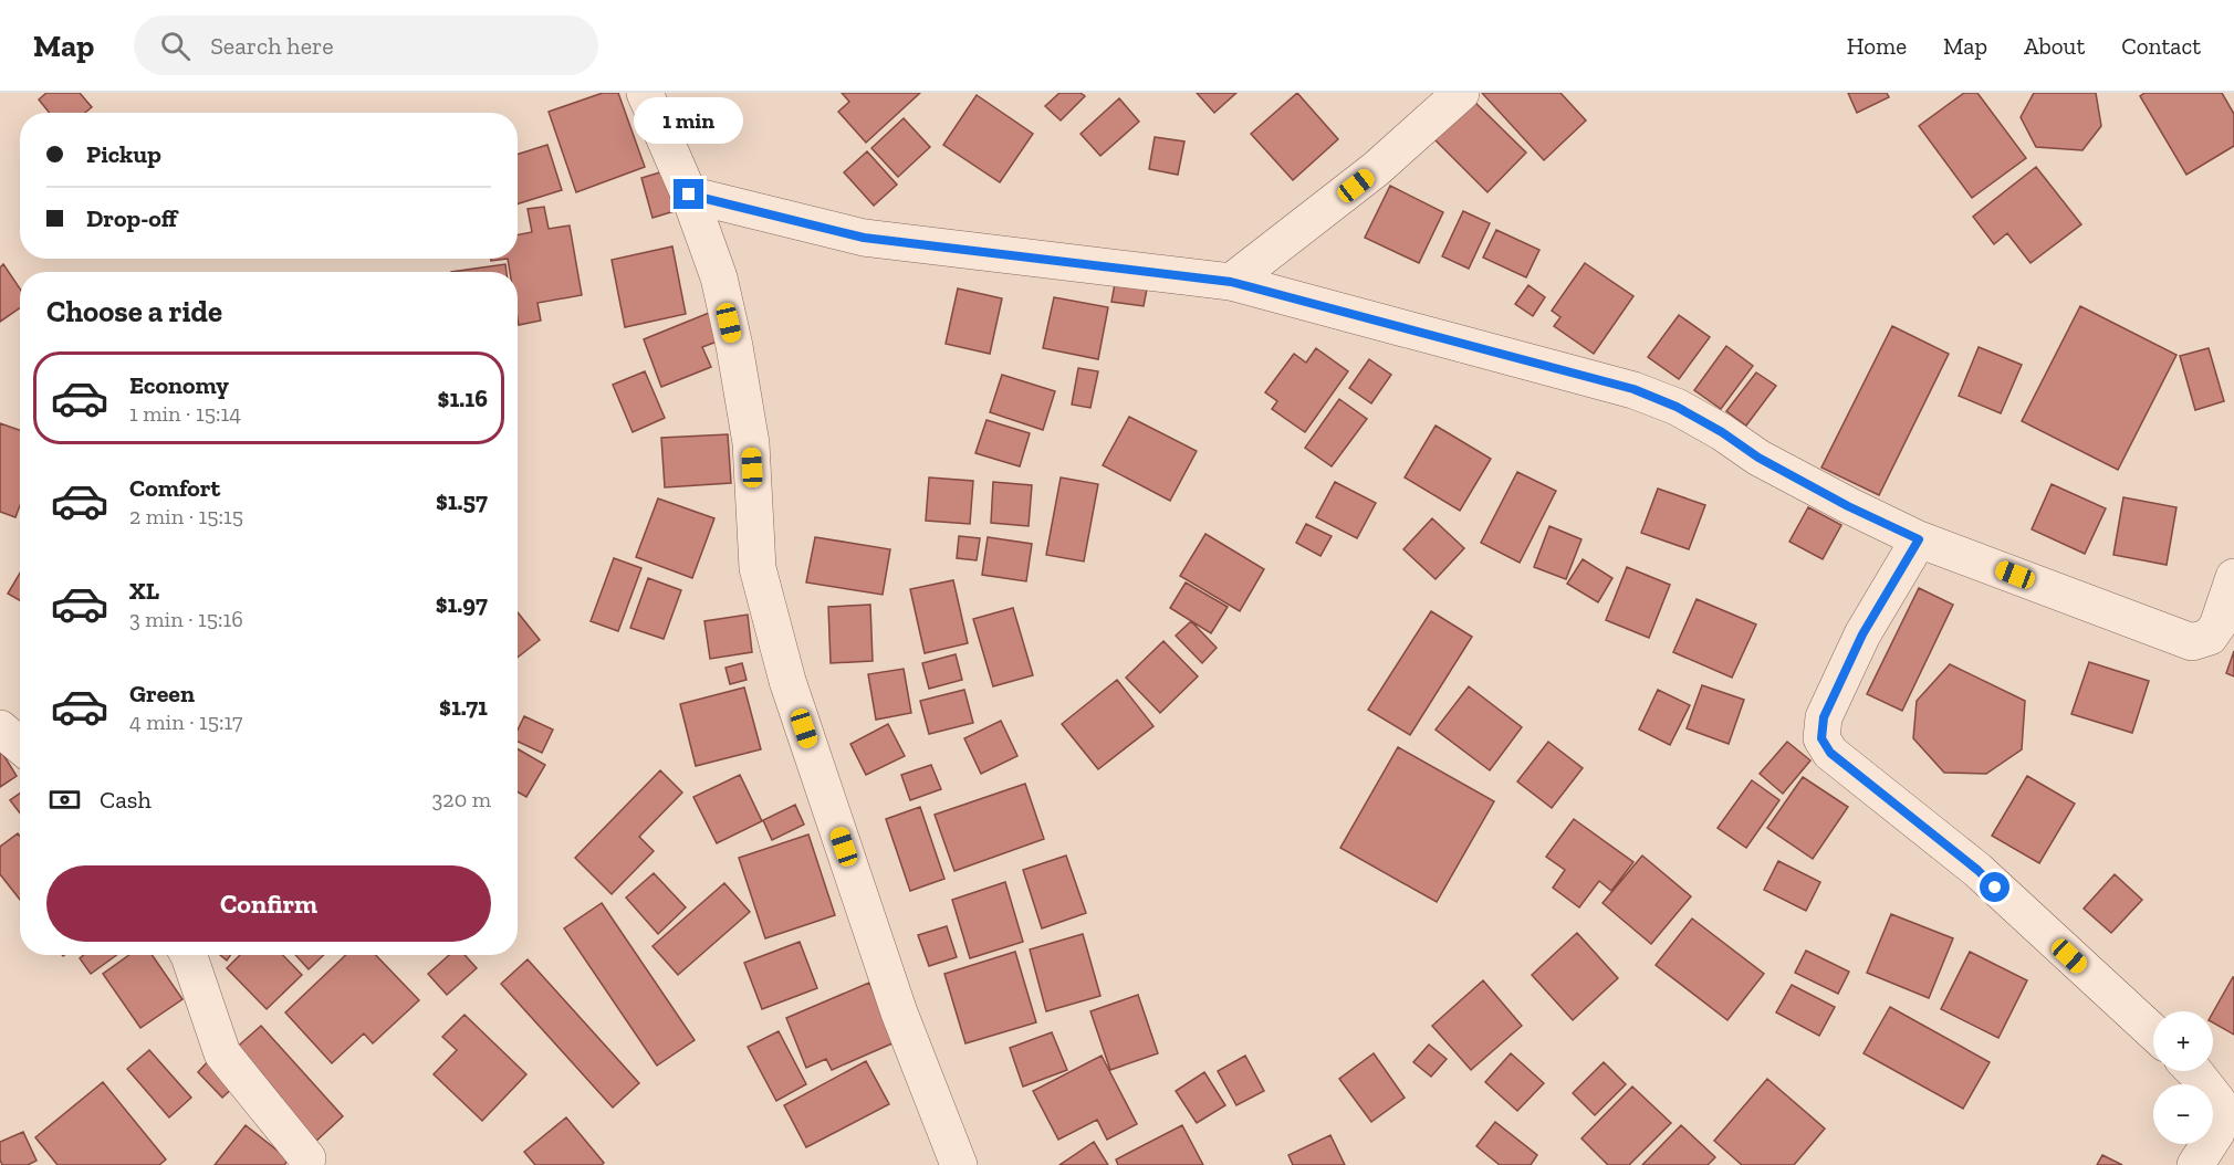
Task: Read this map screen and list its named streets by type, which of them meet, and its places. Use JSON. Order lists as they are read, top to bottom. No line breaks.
{"page":{"header":"Map","search":"Search here","nav":["Home","Map","About","Contact"],"bubble":"1 min","banner":["Pickup","Drop-off"],"heading":"Choose a ride","list":[{"name":"Economy","note":"1 min · 15:14","value":"$1.16"},{"name":"Comfort","note":"2 min · 15:15","value":"$1.57"},{"name":"XL","note":"3 min · 15:16","value":"$1.97"},{"name":"Green","note":"4 min · 15:17","value":"$1.71"}],"pay":["Cash","320 m"],"buttons":"Confirm","map_buttons":["+","−"]}}
